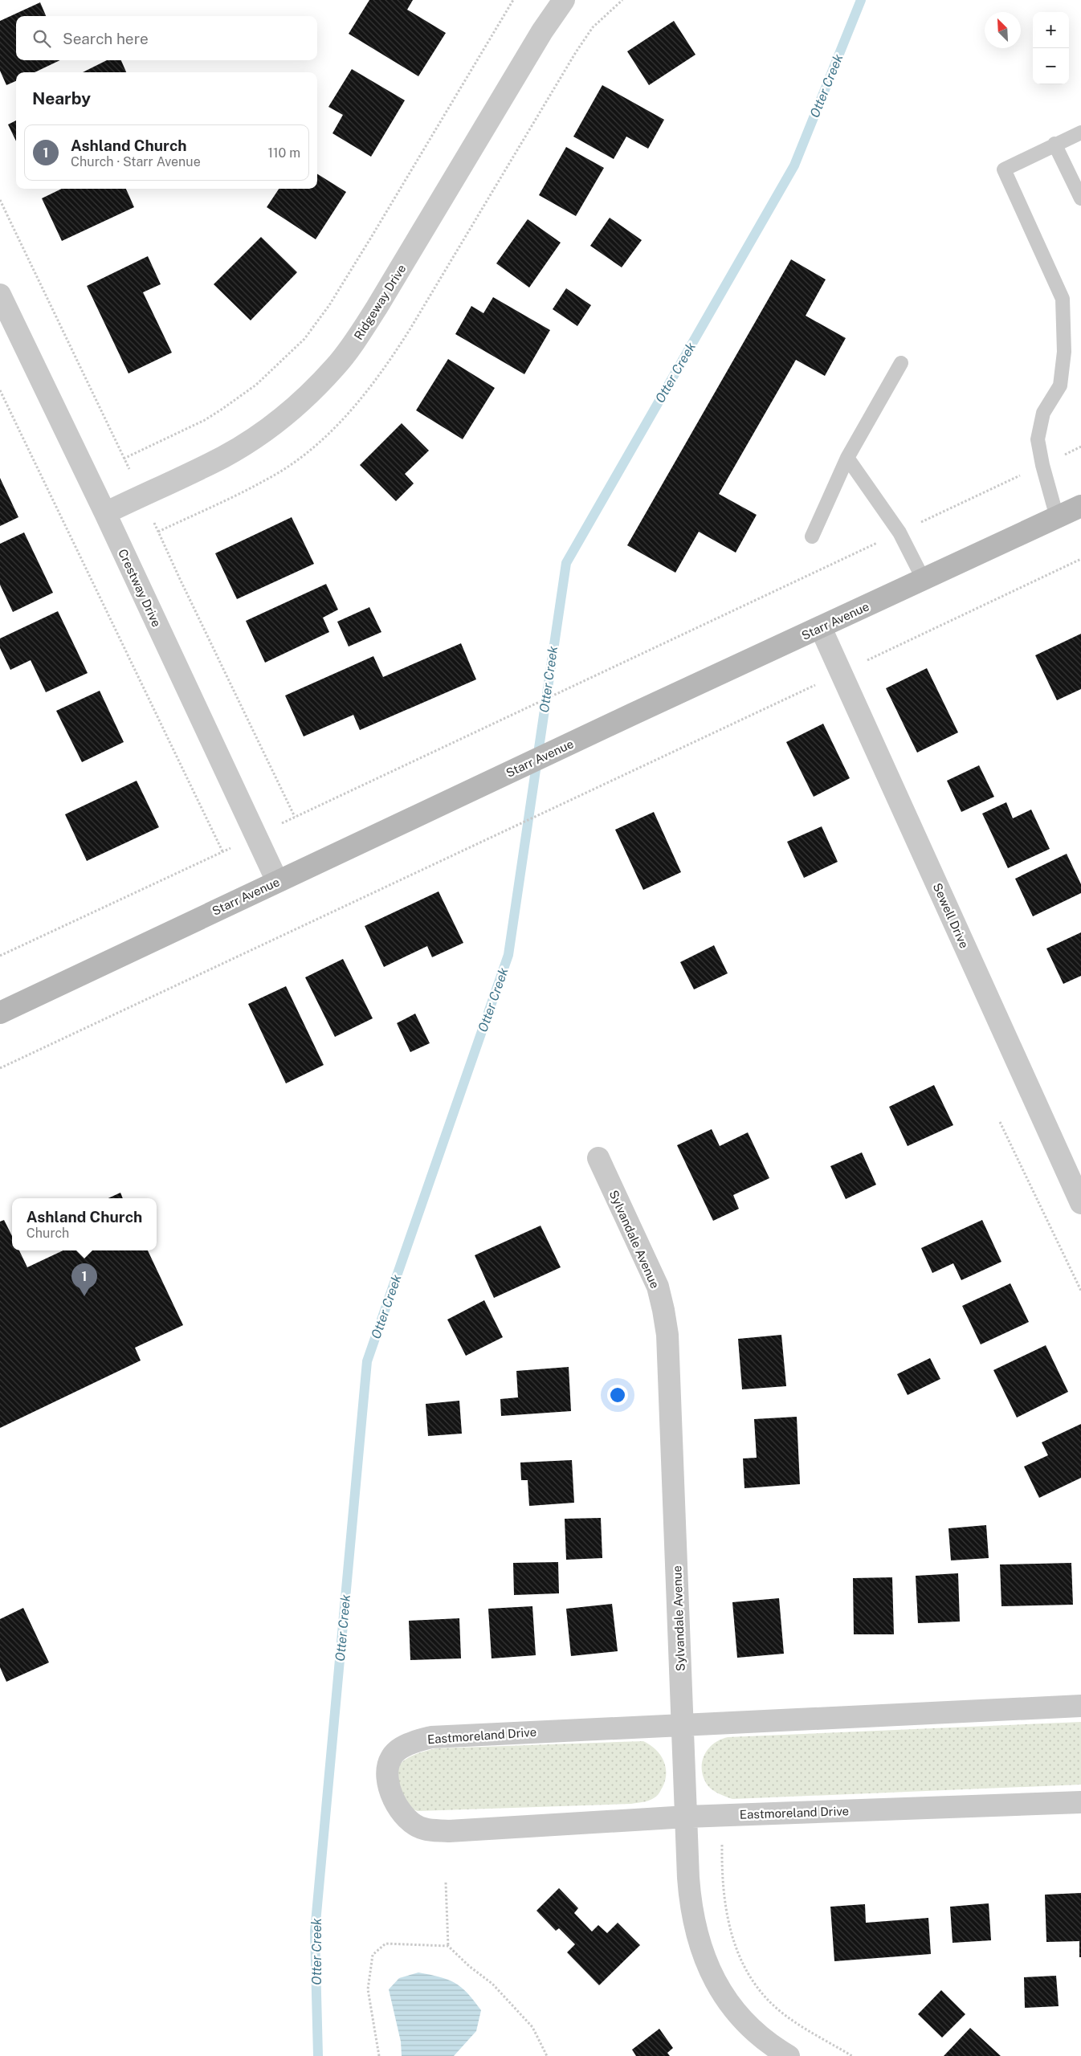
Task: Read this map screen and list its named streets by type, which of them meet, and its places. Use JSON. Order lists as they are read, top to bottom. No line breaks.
{"streets":{"main road":["Starr Avenue"],"street":["Ridgeway Drive","Crestway Drive","Sewell Drive","Sylvandale Avenue","Eastmoreland Drive"]},"crossings":[["Ridgeway Drive","Crestway Drive"],["Crestway Drive","Starr Avenue"],["Starr Avenue","Sewell Drive"],["Sylvandale Avenue","Eastmoreland Drive"]],"water":["Otter Creek"],"north":"top left","page":{"map_buttons":["+","−"],"search":"Search here","heading":"Nearby","list":[{"mark":"1","name":"Ashland Church","note":"Church · Starr Avenue","value":"110 m"}],"popup":["Ashland Church","Church"],"pins":"1"}}
